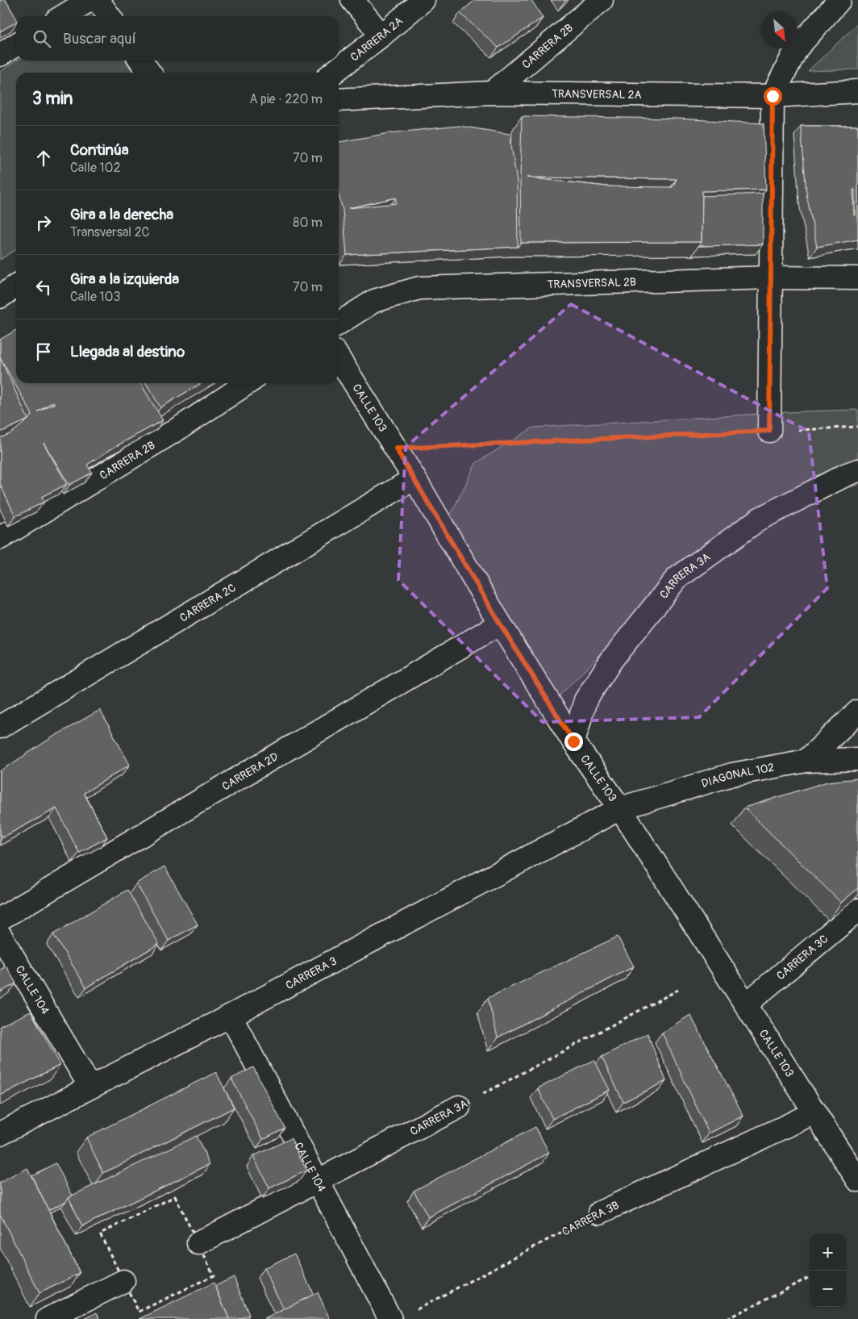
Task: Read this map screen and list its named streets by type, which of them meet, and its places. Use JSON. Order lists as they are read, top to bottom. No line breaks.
{"streets":{"street":["CARRERA 2A","CARRERA 2B","TRANSVERSAL 2A","TRANSVERSAL 2B","CALLE 103","CARRERA 3A","CARRERA 2C","CARRERA 2D","DIAGONAL 102","CARRERA 3C","CARRERA 3","CALLE 104","CARRERA 3B"]},"crossings":[["CARRERA 2B","TRANSVERSAL 2A"],["CALLE 103","CARRERA 3A"],["CALLE 103","CARRERA 2C"],["CALLE 103","CARRERA 2D"],["CALLE 103","DIAGONAL 102"],["CALLE 103","CARRERA 3C"],["CALLE 103","CARRERA 3"],["CALLE 103","CARRERA 3B"],["CARRERA 3A","CALLE 104"],["DIAGONAL 102","CARRERA 3"],["CARRERA 3","CALLE 104"]],"north":"bottom right","page":{"search":"Buscar aquí","heading":["3 min","A pie · 220 m"],"list":[["Continúa","Calle 102","70 m"],["Gira a la derecha","Transversal 2C","80 m"],["Gira a la izquierda","Calle 103","70 m"],"Llegada al destino"],"map_buttons":["+","−"]}}
